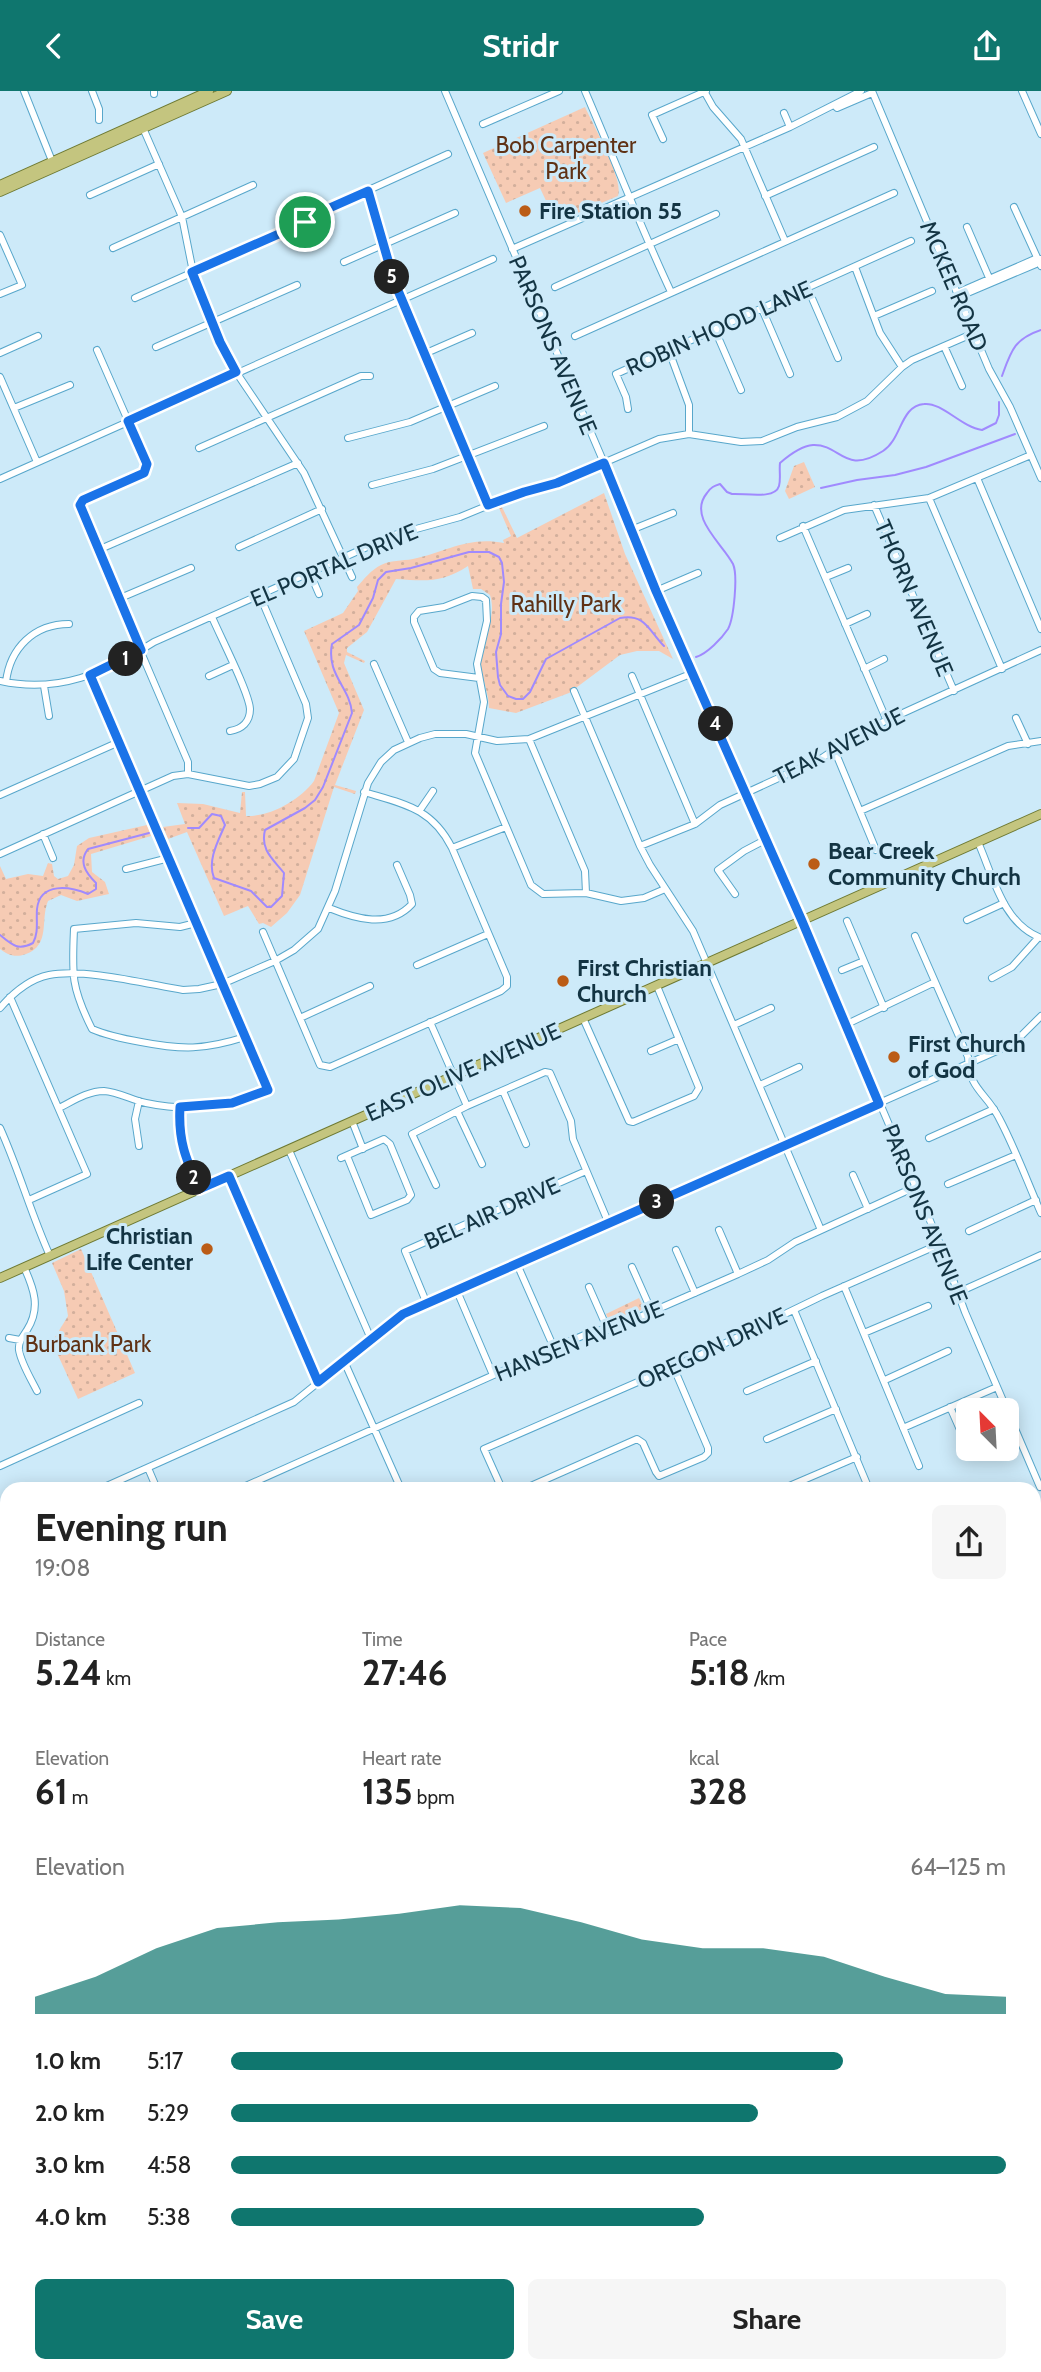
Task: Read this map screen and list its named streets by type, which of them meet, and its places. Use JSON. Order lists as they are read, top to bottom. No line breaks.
{"streets":{"main road":["EAST OLIVE AVENUE"],"street":["MCKEE ROAD","ROBIN HOOD LANE","PARSONS AVENUE","EL PORTAL DRIVE","THORN AVENUE","TEAK AVENUE","BEL AIR DRIVE","HANSEN AVENUE","OREGON DRIVE"]},"crossings":[["MCKEE ROAD","EL PORTAL DRIVE"],["PARSONS AVENUE","EL PORTAL DRIVE"],["PARSONS AVENUE","TEAK AVENUE"],["PARSONS AVENUE","EAST OLIVE AVENUE"],["PARSONS AVENUE","HANSEN AVENUE"],["PARSONS AVENUE","OREGON DRIVE"],["THORN AVENUE","TEAK AVENUE"]],"parks":["Bob Carpenter Park","Rahilly Park","Burbank Park"],"places":["Fire Station 55","Bear Creek Community Church","First Christian Church","First Church of God","Christian Life Center"],"north":"top left","page":{"header":"Stridr","pins":["5","1","4","2","3"],"heading":["Evening run","19:08"],"stats":[["Distance","5.24 km"],["Time","27:46"],["Pace","5:18 /km"],["Elevation","61 m"],["Heart rate","135 bpm"],["kcal","328"]],"chart":["Elevation","64–125 m"],"list":[{"name":"1.0 km","note":"5:17"},{"name":"2.0 km","note":"5:29"},{"name":"3.0 km","note":"4:58"},{"name":"4.0 km","note":"5:38"}],"buttons":["Save","Share"]}}
